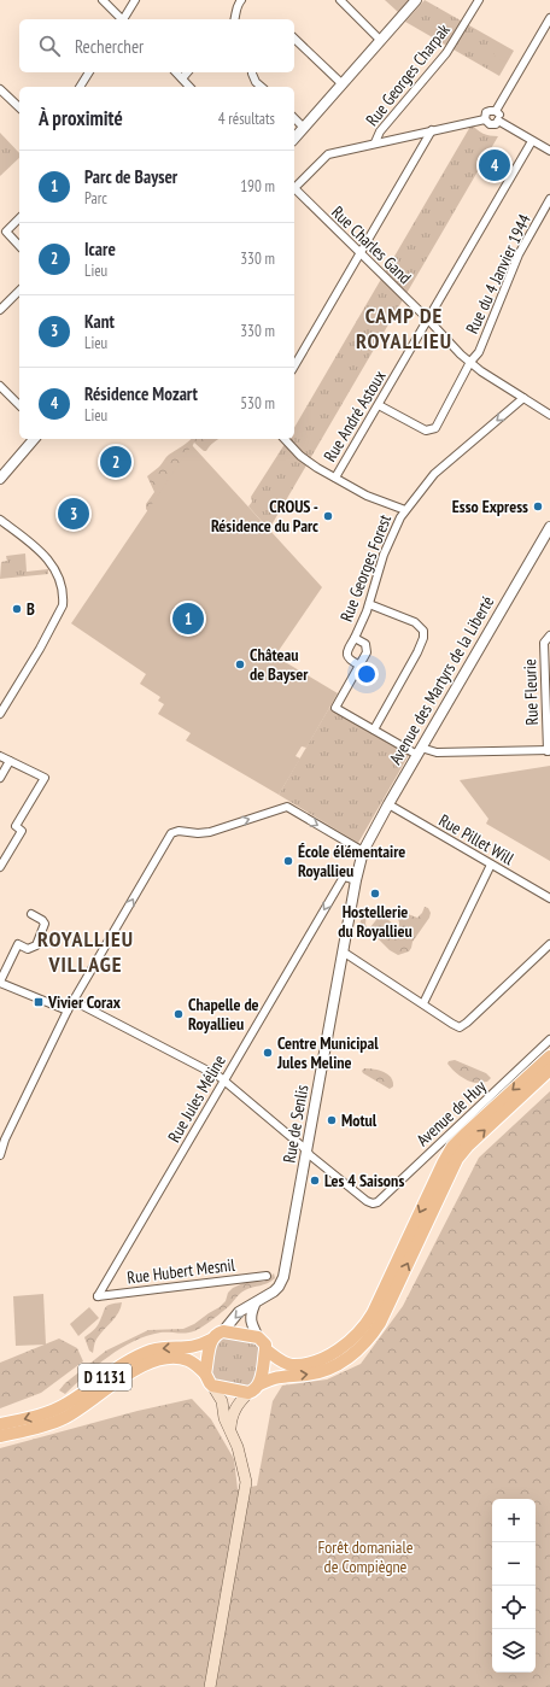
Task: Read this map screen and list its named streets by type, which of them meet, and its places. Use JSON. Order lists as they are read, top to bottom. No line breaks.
{"streets":{"main road":["D 1131"],"street":["Rue Georges Charpak","Rue Charles Gand","Rue du 4 Janvier 1944","Rue André Astoux","Rue Georges Forest","Avenue des Martyrs de la Liberté","Rue Fleurie","Rue Pillet Will","Rue Jules Méline","Avenue de Huy","Rue de Senlis","Rue Hubert Mesnil"]},"crossings":[["Rue Charles Gand","Rue du 4 Janvier 1944"],["Rue Charles Gand","Rue André Astoux"],["Rue Charles Gand","Rue Georges Forest"],["Rue du 4 Janvier 1944","Rue André Astoux"],["Rue Georges Forest","Avenue des Martyrs de la Liberté"],["Rue Georges Forest","Rue Fleurie"],["Avenue des Martyrs de la Liberté","Rue Pillet Will"],["Avenue des Martyrs de la Liberté","Rue de Senlis"],["Rue Jules Méline","Rue de Senlis"],["Rue Jules Méline","Rue Hubert Mesnil"],["Avenue de Huy","Rue de Senlis"],["Rue de Senlis","D 1131"]],"one_way":["Rue Jules Méline"],"districts":["CAMP DE ROYALLIEU","ROYALLIEU VILLAGE"],"parks":["Forêt domaniale de Compiègne"],"places":{"other":["Esso Express","CROUS - Résidence du Parc","B","Château de Bayser","École élémentaire Royallieu","Hostellerie du Royallieu","Chapelle de Royallieu","Centre Municipal Jules Meline","Motul","Les 4 Saisons"],"transit":["Vivier Corax"]},"page":{"search":"Rechercher","heading":["À proximité","4 résultats"],"pins":["4","2","3","1"],"list":[{"mark":"1","name":"Parc de Bayser","note":"Parc","value":"190 m"},{"mark":"2","name":"Icare","note":"Lieu","value":"330 m"},{"mark":"3","name":"Kant","note":"Lieu","value":"330 m"},{"mark":"4","name":"Résidence Mozart","note":"Lieu","value":"530 m"}],"map_buttons":["+","−"]}}
